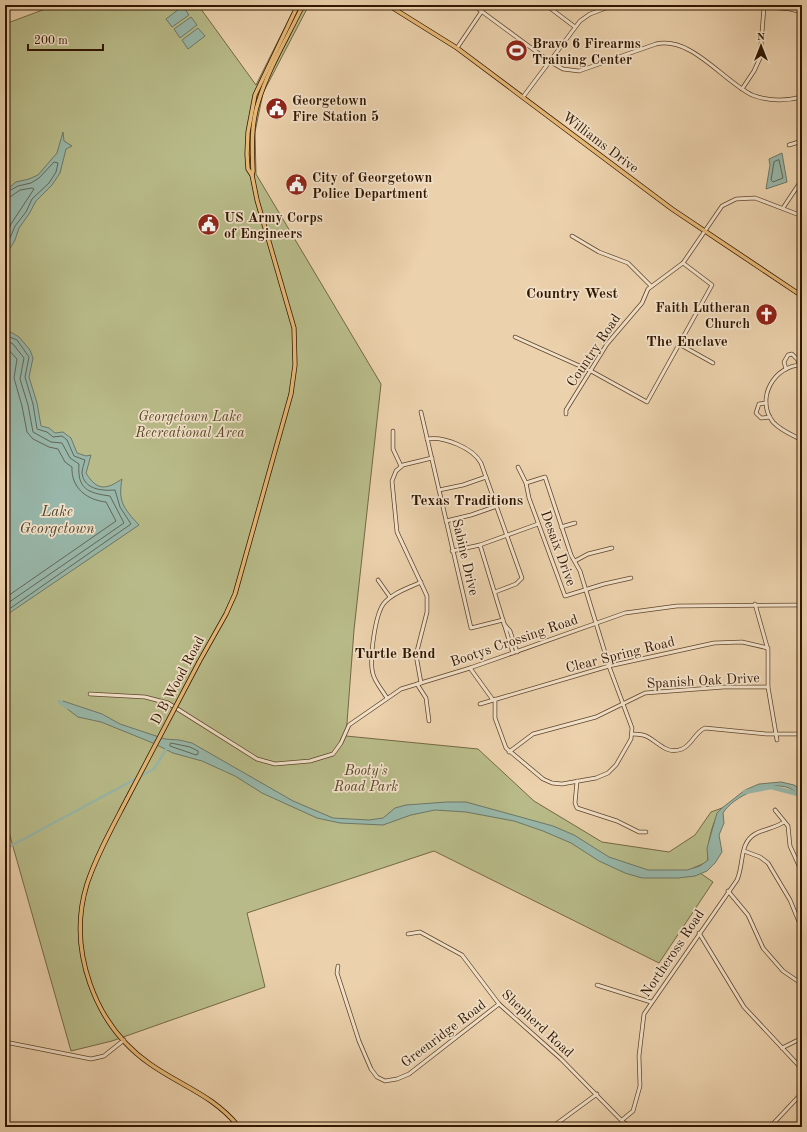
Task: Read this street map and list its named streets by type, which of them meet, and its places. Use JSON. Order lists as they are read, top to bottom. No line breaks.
{"streets":{"main road":["Williams Drive","D B Wood Road"],"street":["Country Road","Desaix Drive","Sabine Drive","Bootys Crossing Road","Clear Spring Road","Spanish Oak Drive","Northcross Road","Shepherd Road","Greenridge Road"]},"crossings":[["Williams Drive","Country Road"],["Northcross Road","Shepherd Road"],["Shepherd Road","Greenridge Road"]],"districts":["Country West","The Enclave","Texas Traditions","Turtle Bend"],"water":["Lake Georgetown"],"parks":["Georgetown Lake Recreational Area","Booty's Road Park"],"places":{"sports":["Bravo 6 Firearms Training Center"],"public building":["Georgetown Fire Station 5","City of Georgetown Police Department","US Army Corps of Engineers"],"church":["Faith Lutheran Church"]},"scale_bar":"200 m","north":"top"}
